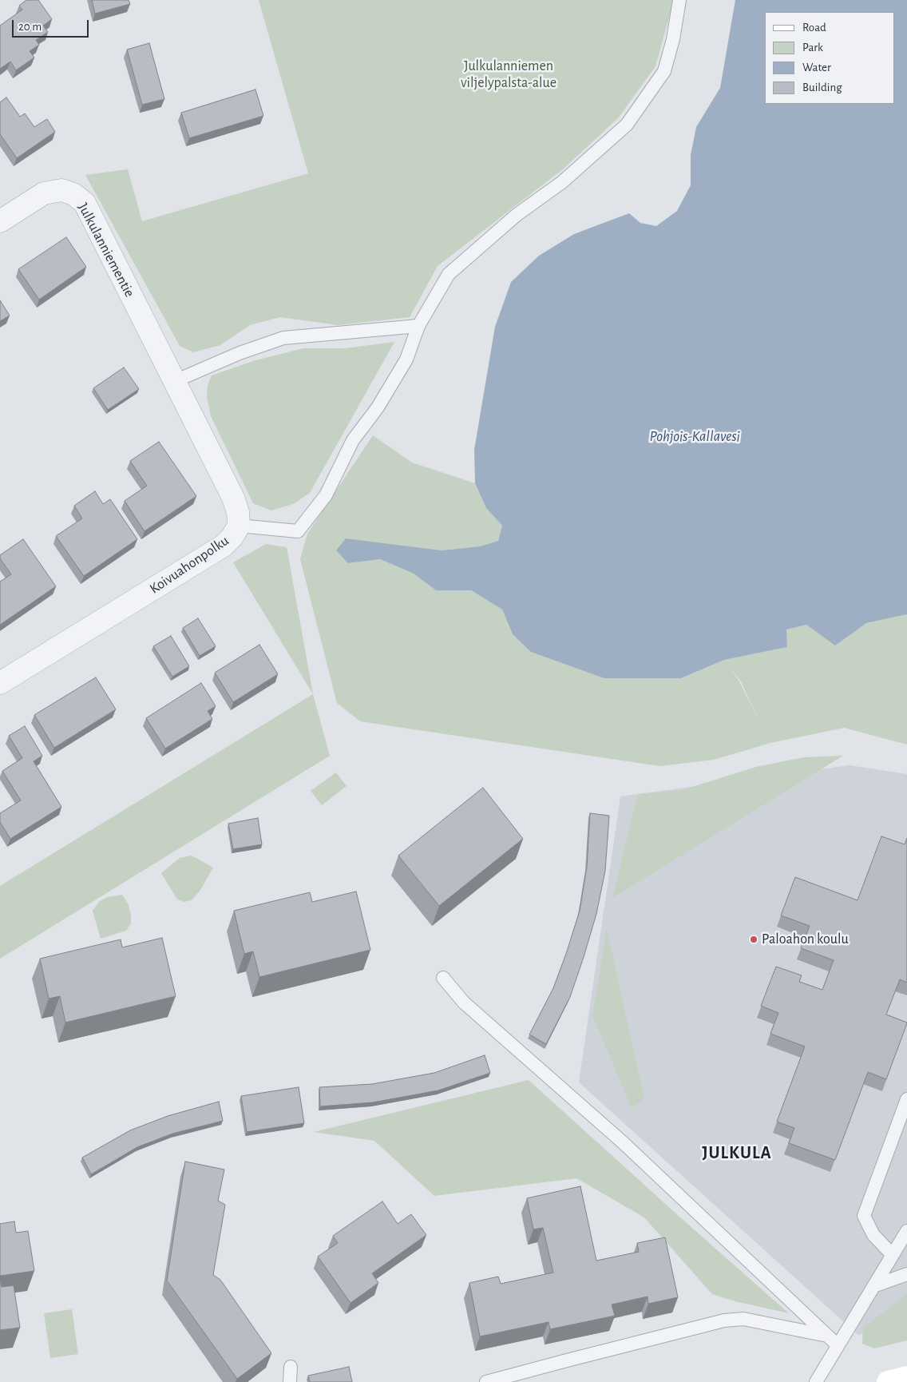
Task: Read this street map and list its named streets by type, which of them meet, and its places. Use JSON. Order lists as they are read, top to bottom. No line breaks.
{"streets":{"street":["Julkulanniementie","Koivuahonpolku"]},"crossings":[["Julkulanniementie","Koivuahonpolku"]],"districts":["JULKULA"],"water":["Pohjois-Kallavesi"],"parks":["Julkulanniemen viljelypalsta-alue"],"places":["Paloahon koulu"],"legend":["Road","Park","Water","Building"],"scale_bar":"20 m"}
